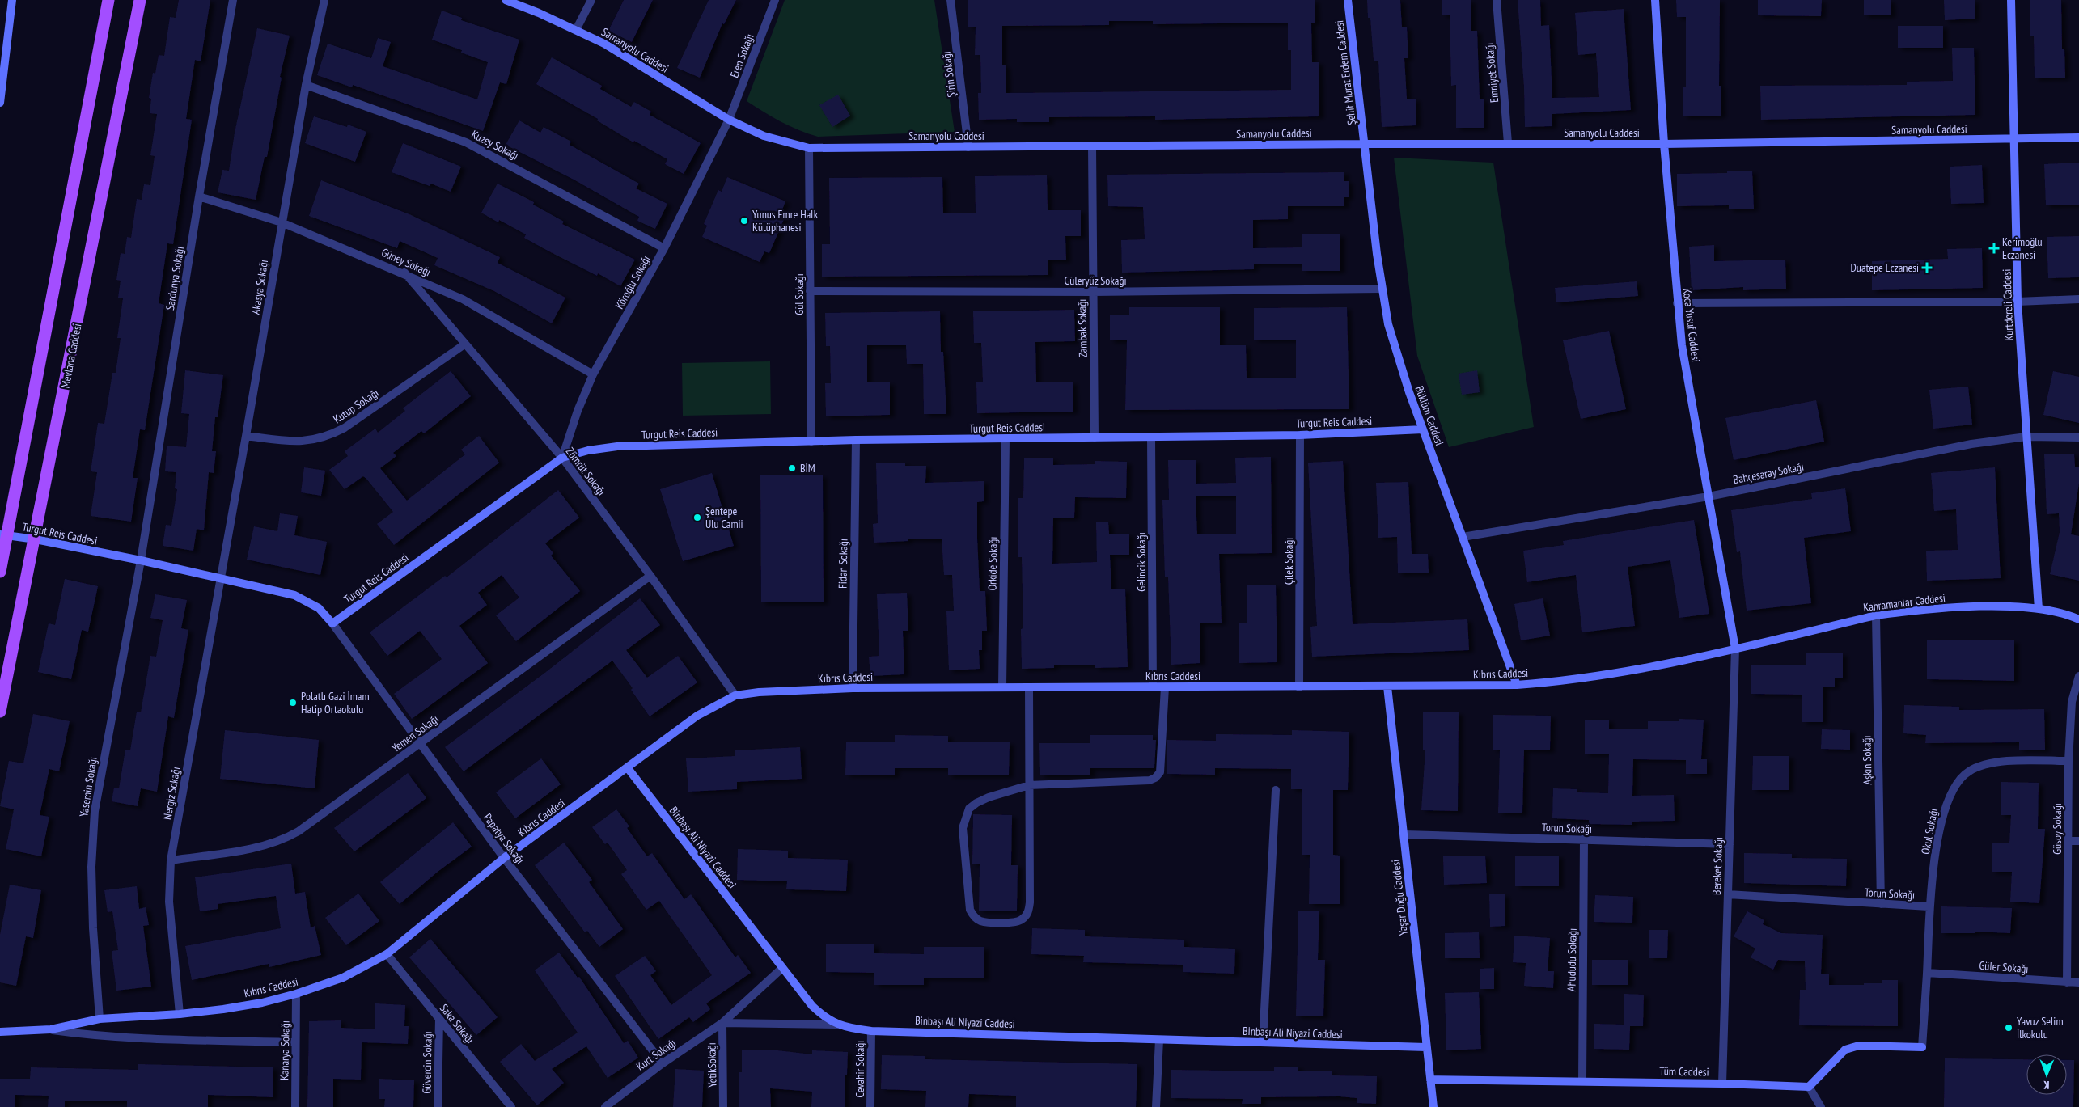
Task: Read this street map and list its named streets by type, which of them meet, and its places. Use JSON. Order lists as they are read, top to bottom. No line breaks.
{"streets":{"main road":["Mevlana Caddesi"],"street":["Samanyolu Caddesi","Eren Sokağı","Şehit Murat Erdem Caddesi","Emniyet Sokağı","Şirin Sokağı","Kuzey Sokağı","Güney Sokağı","Sardunya Sokağı","Güleryüz Sokağı","Köroğlu Sokağı","Akasya Sokağı","Gül Sokağı","Kurtdereli Caddesi","Koca Yusuf Caddesi","Zambak Sokağı","Kutup Sokağı","Büklüm Caddesi","Turgut Reis Caddesi","Zümrüt Sokağı","Bahçesaray Sokağı","Çilek Sokağı","Gelincik Sokağı","Fidan Sokağı","Orkide Sokağı","Kahramanlar Caddesi","Kıbrıs Caddesi","Yemen Sokağı","Aşkın Sokağı","Yasemin Sokağı","Nergiz Sokağı","Torun Sokağı","Güsoy Sokağı","Okul Sokağı","Papatya Sokağı","Binbaşı Ali Niyazi Caddesi","Bereket Sokağı","Yaşar Doğu Caddesi","Ahududu Sokağı","Güler Sokağı","Saka Sokağı","Kanarya Sokağı","Kurt Sokağı","Güvercin Sokağı","YetikSokağı","Cevahir Sokağı","Tüm Caddesi"]},"crossings":[["Samanyolu Caddesi","Eren Sokağı"],["Samanyolu Caddesi","Şehit Murat Erdem Caddesi"],["Samanyolu Caddesi","Emniyet Sokağı"],["Samanyolu Caddesi","Şirin Sokağı"],["Samanyolu Caddesi","Köroğlu Sokağı"],["Samanyolu Caddesi","Gül Sokağı"],["Samanyolu Caddesi","Kurtdereli Caddesi"],["Samanyolu Caddesi","Koca Yusuf Caddesi"],["Samanyolu Caddesi","Zambak Sokağı"],["Samanyolu Caddesi","Büklüm Caddesi"],["Eren Sokağı","Köroğlu Sokağı"],["Şehit Murat Erdem Caddesi","Büklüm Caddesi"],["Kuzey Sokağı","Köroğlu Sokağı"],["Kuzey Sokağı","Akasya Sokağı"],["Güney Sokağı","Sardunya Sokağı"],["Güney Sokağı","Köroğlu Sokağı"],["Güney Sokağı","Akasya Sokağı"],["Güney Sokağı","Zümrüt Sokağı"],["Sardunya Sokağı","Turgut Reis Caddesi"],["Sardunya Sokağı","Yasemin Sokağı"],["Güleryüz Sokağı","Gül Sokağı"],["Güleryüz Sokağı","Zambak Sokağı"],["Güleryüz Sokağı","Büklüm Caddesi"],["Köroğlu Sokağı","Turgut Reis Caddesi"],["Köroğlu Sokağı","Zümrüt Sokağı"],["Akasya Sokağı","Kutup Sokağı"],["Akasya Sokağı","Turgut Reis Caddesi"],["Akasya Sokağı","Nergiz Sokağı"],["Gül Sokağı","Turgut Reis Caddesi"],["Kurtdereli Caddesi","Bahçesaray Sokağı"],["Kurtdereli Caddesi","Kahramanlar Caddesi"],["Koca Yusuf Caddesi","Bahçesaray Sokağı"],["Koca Yusuf Caddesi","Kahramanlar Caddesi"],["Koca Yusuf Caddesi","Kıbrıs Caddesi"],["Koca Yusuf Caddesi","Bereket Sokağı"],["Zambak Sokağı","Turgut Reis Caddesi"],["Mevlana Caddesi","Turgut Reis Caddesi"],["Kutup Sokağı","Zümrüt Sokağı"],["Büklüm Caddesi","Turgut Reis Caddesi"],["Büklüm Caddesi","Bahçesaray Sokağı"],["Büklüm Caddesi","Kıbrıs Caddesi"],["Turgut Reis Caddesi","Zümrüt Sokağı"],["Turgut Reis Caddesi","Çilek Sokağı"],["Turgut Reis Caddesi","Gelincik Sokağı"],["Turgut Reis Caddesi","Fidan Sokağı"],["Turgut Reis Caddesi","Orkide Sokağı"],["Turgut Reis Caddesi","Yasemin Sokağı"],["Turgut Reis Caddesi","Nergiz Sokağı"],["Turgut Reis Caddesi","Papatya Sokağı"],["Zümrüt Sokağı","Kıbrıs Caddesi"],["Zümrüt Sokağı","Yemen Sokağı"],["Çilek Sokağı","Kıbrıs Caddesi"],["Gelincik Sokağı","Kıbrıs Caddesi"],["Fidan Sokağı","Kıbrıs Caddesi"],["Orkide Sokağı","Kıbrıs Caddesi"],["Kahramanlar Caddesi","Kıbrıs Caddesi"],["Kahramanlar Caddesi","Aşkın Sokağı"],["Kahramanlar Caddesi","Bereket Sokağı"],["Kıbrıs Caddesi","Yasemin Sokağı"],["Kıbrıs Caddesi","Nergiz Sokağı"],["Kıbrıs Caddesi","Papatya Sokağı"],["Kıbrıs Caddesi","Binbaşı Ali Niyazi Caddesi"],["Kıbrıs Caddesi","Bereket Sokağı"],["Kıbrıs Caddesi","Yaşar Doğu Caddesi"],["Kıbrıs Caddesi","Saka Sokağı"],["Kıbrıs Caddesi","Kanarya Sokağı"],["Yemen Sokağı","Nergiz Sokağı"],["Yemen Sokağı","Papatya Sokağı"],["Aşkın Sokağı","Torun Sokağı"],["Torun Sokağı","Okul Sokağı"],["Torun Sokağı","Bereket Sokağı"],["Torun Sokağı","Yaşar Doğu Caddesi"],["Torun Sokağı","Ahududu Sokağı"],["Güsoy Sokağı","Okul Sokağı"],["Güsoy Sokağı","Güler Sokağı"],["Papatya Sokağı","Kurt Sokağı"],["Binbaşı Ali Niyazi Caddesi","Yaşar Doğu Caddesi"],["Binbaşı Ali Niyazi Caddesi","Kurt Sokağı"],["Binbaşı Ali Niyazi Caddesi","Cevahir Sokağı"],["Bereket Sokağı","Tüm Caddesi"],["Yaşar Doğu Caddesi","Tüm Caddesi"],["Ahududu Sokağı","Tüm Caddesi"],["Saka Sokağı","Güvercin Sokağı"],["Kurt Sokağı","YetikSokağı"]],"places":{"other":["Yunus Emre Halk Kütüphanesi","BİM","Şentepe Ulu Camii","Polatlı Gazi İmam Hatip Ortaokulu","Yavuz Selim İlkokulu"],"health":["Kerimoğlu Eczanesi","Duatepe Eczanesi"]},"north":"bottom"}
